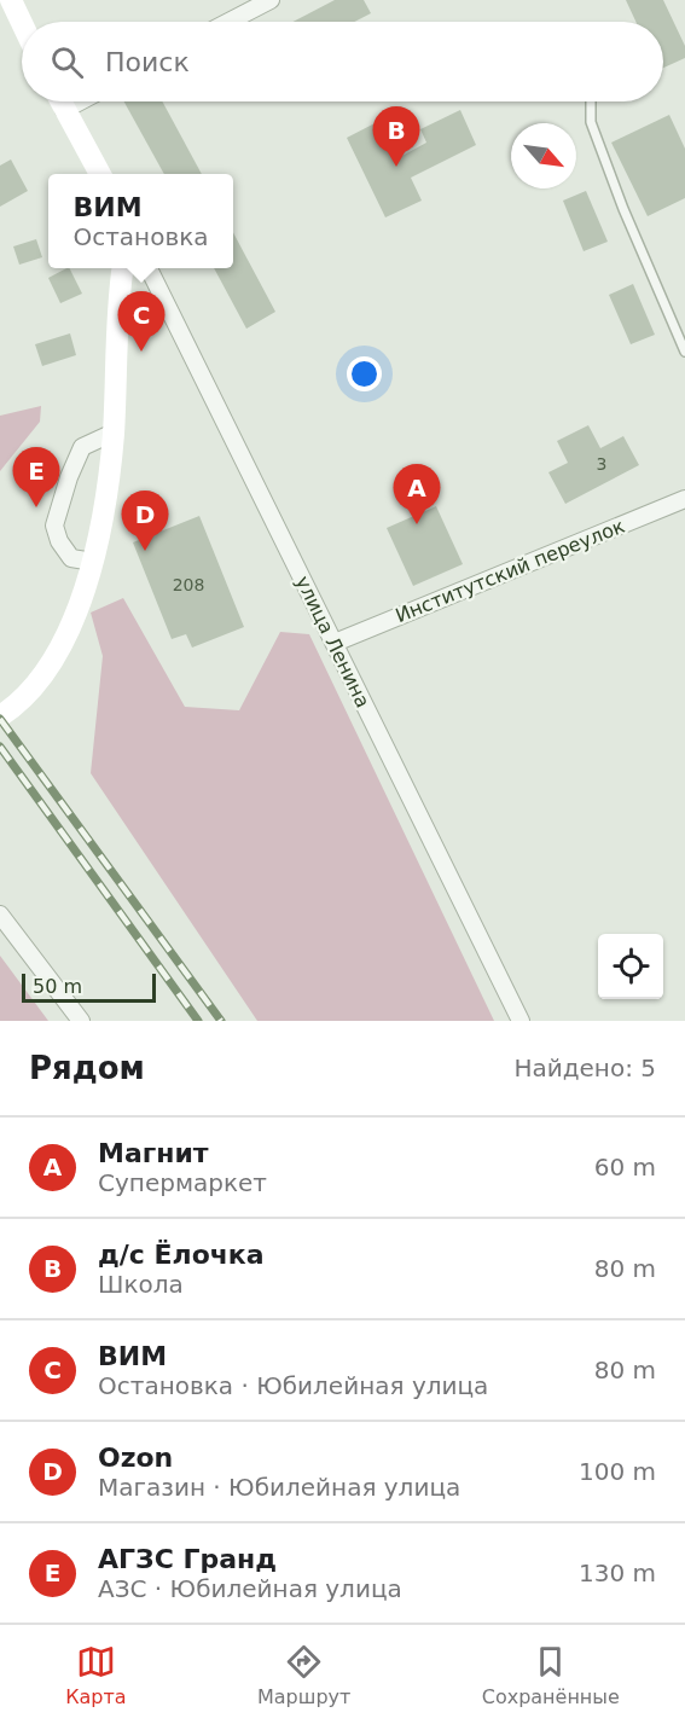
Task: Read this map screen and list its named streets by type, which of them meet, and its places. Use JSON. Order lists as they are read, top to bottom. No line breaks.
{"streets":{"street":["Институтский переулок","улица Ленина"]},"crossings":[["Институтский переулок","улица Ленина"]],"house_numbers":["3","208"],"scale_bar":"50 m","north":"bottom right","page":{"search":"Поиск","pins":["B","C","E","A","D"],"popup":["ВИМ","Остановка"],"scale":"50 m","heading":["Рядом","Найдено: 5"],"list":[{"mark":"A","name":"Магнит","note":"Супермаркет","value":"60 m"},{"mark":"B","name":"д/с Ёлочка","note":"Школа","value":"80 m"},{"mark":"C","name":"ВИМ","note":"Остановка · Юбилейная улица","value":"80 m"},{"mark":"D","name":"Ozon","note":"Магазин · Юбилейная улица","value":"100 m"},{"mark":"E","name":"АГЗС Гранд","note":"АЗС · Юбилейная улица","value":"130 m"}],"nav":["Карта","Маршрут","Сохранённые"]}}
